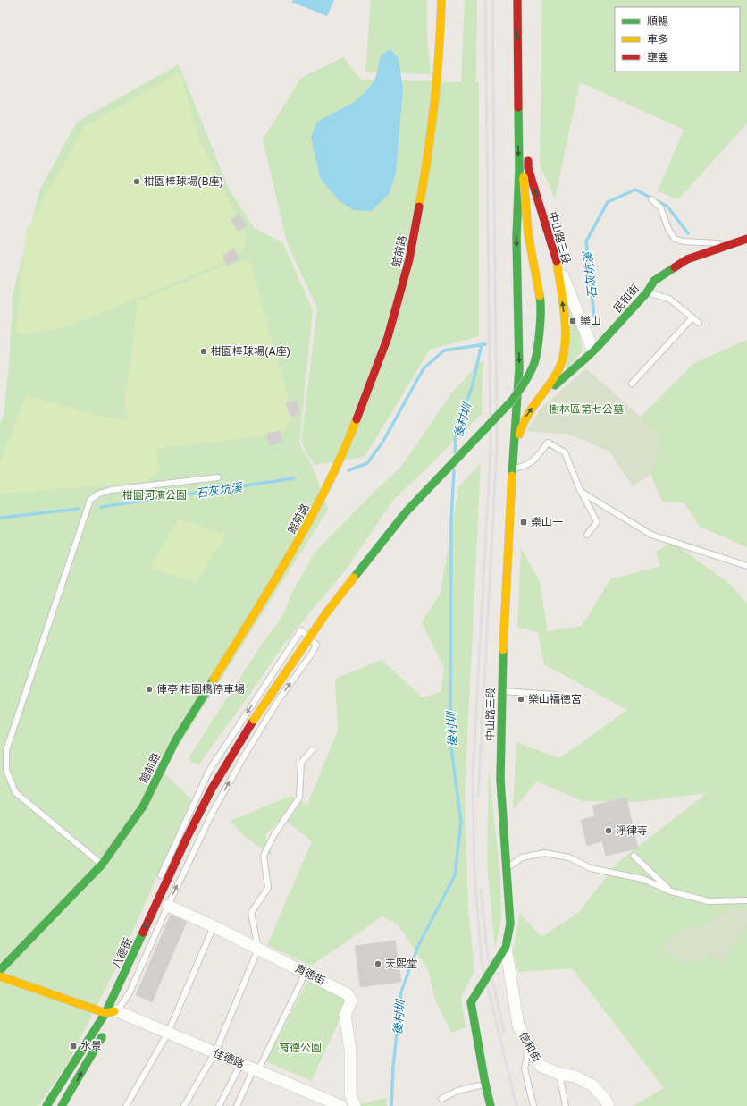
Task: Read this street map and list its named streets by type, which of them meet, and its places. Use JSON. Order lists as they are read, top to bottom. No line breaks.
{"streets":{"street":["中山路三段","館前路","民和街","八德街","育德街","信和街","佳德路"]},"crossings":[["中山路三段","民和街"],["中山路三段","信和街"],["八德街","佳德路"]],"water":["石灰坑溪","後村圳"],"parks":["樹林區第七公墓","柑園河濱公園","育德公園"],"places":{"other":["柑園棒球場(B座)","柑園棒球場(A座)","俥亭 柑園橋停車場","樂山福德宮","淨律寺","天熙堂"],"transit":["樂山","樂山一","水景"]},"legend":["順暢","車多","壅塞"]}
